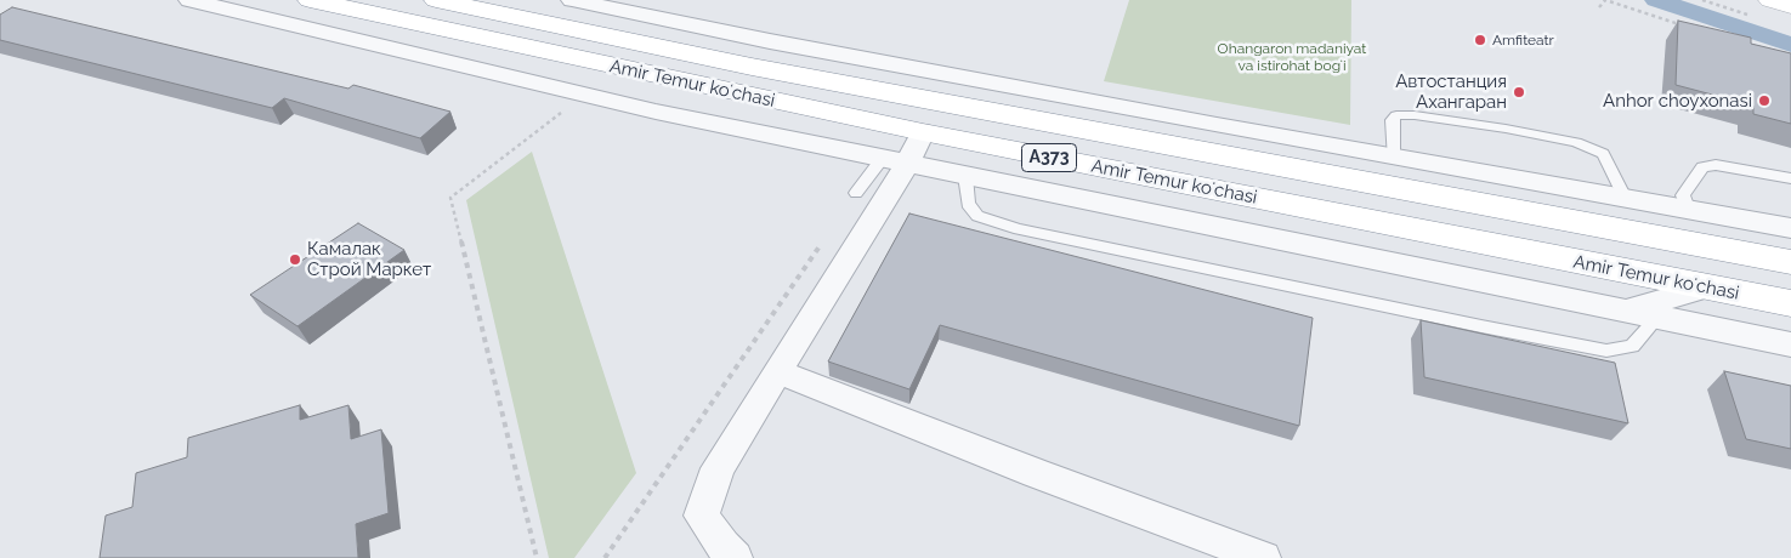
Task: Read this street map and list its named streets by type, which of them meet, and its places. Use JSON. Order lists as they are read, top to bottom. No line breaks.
{"streets":{"main road":["Amir Temur koʻchasi","A373"]},"parks":["Ohangaron madaniyat va istirohat bogʻi"],"places":["Amfiteatr","Автостанция Ахангаран","Anhor choyxonasi","Камалак Строй Маркет"]}
